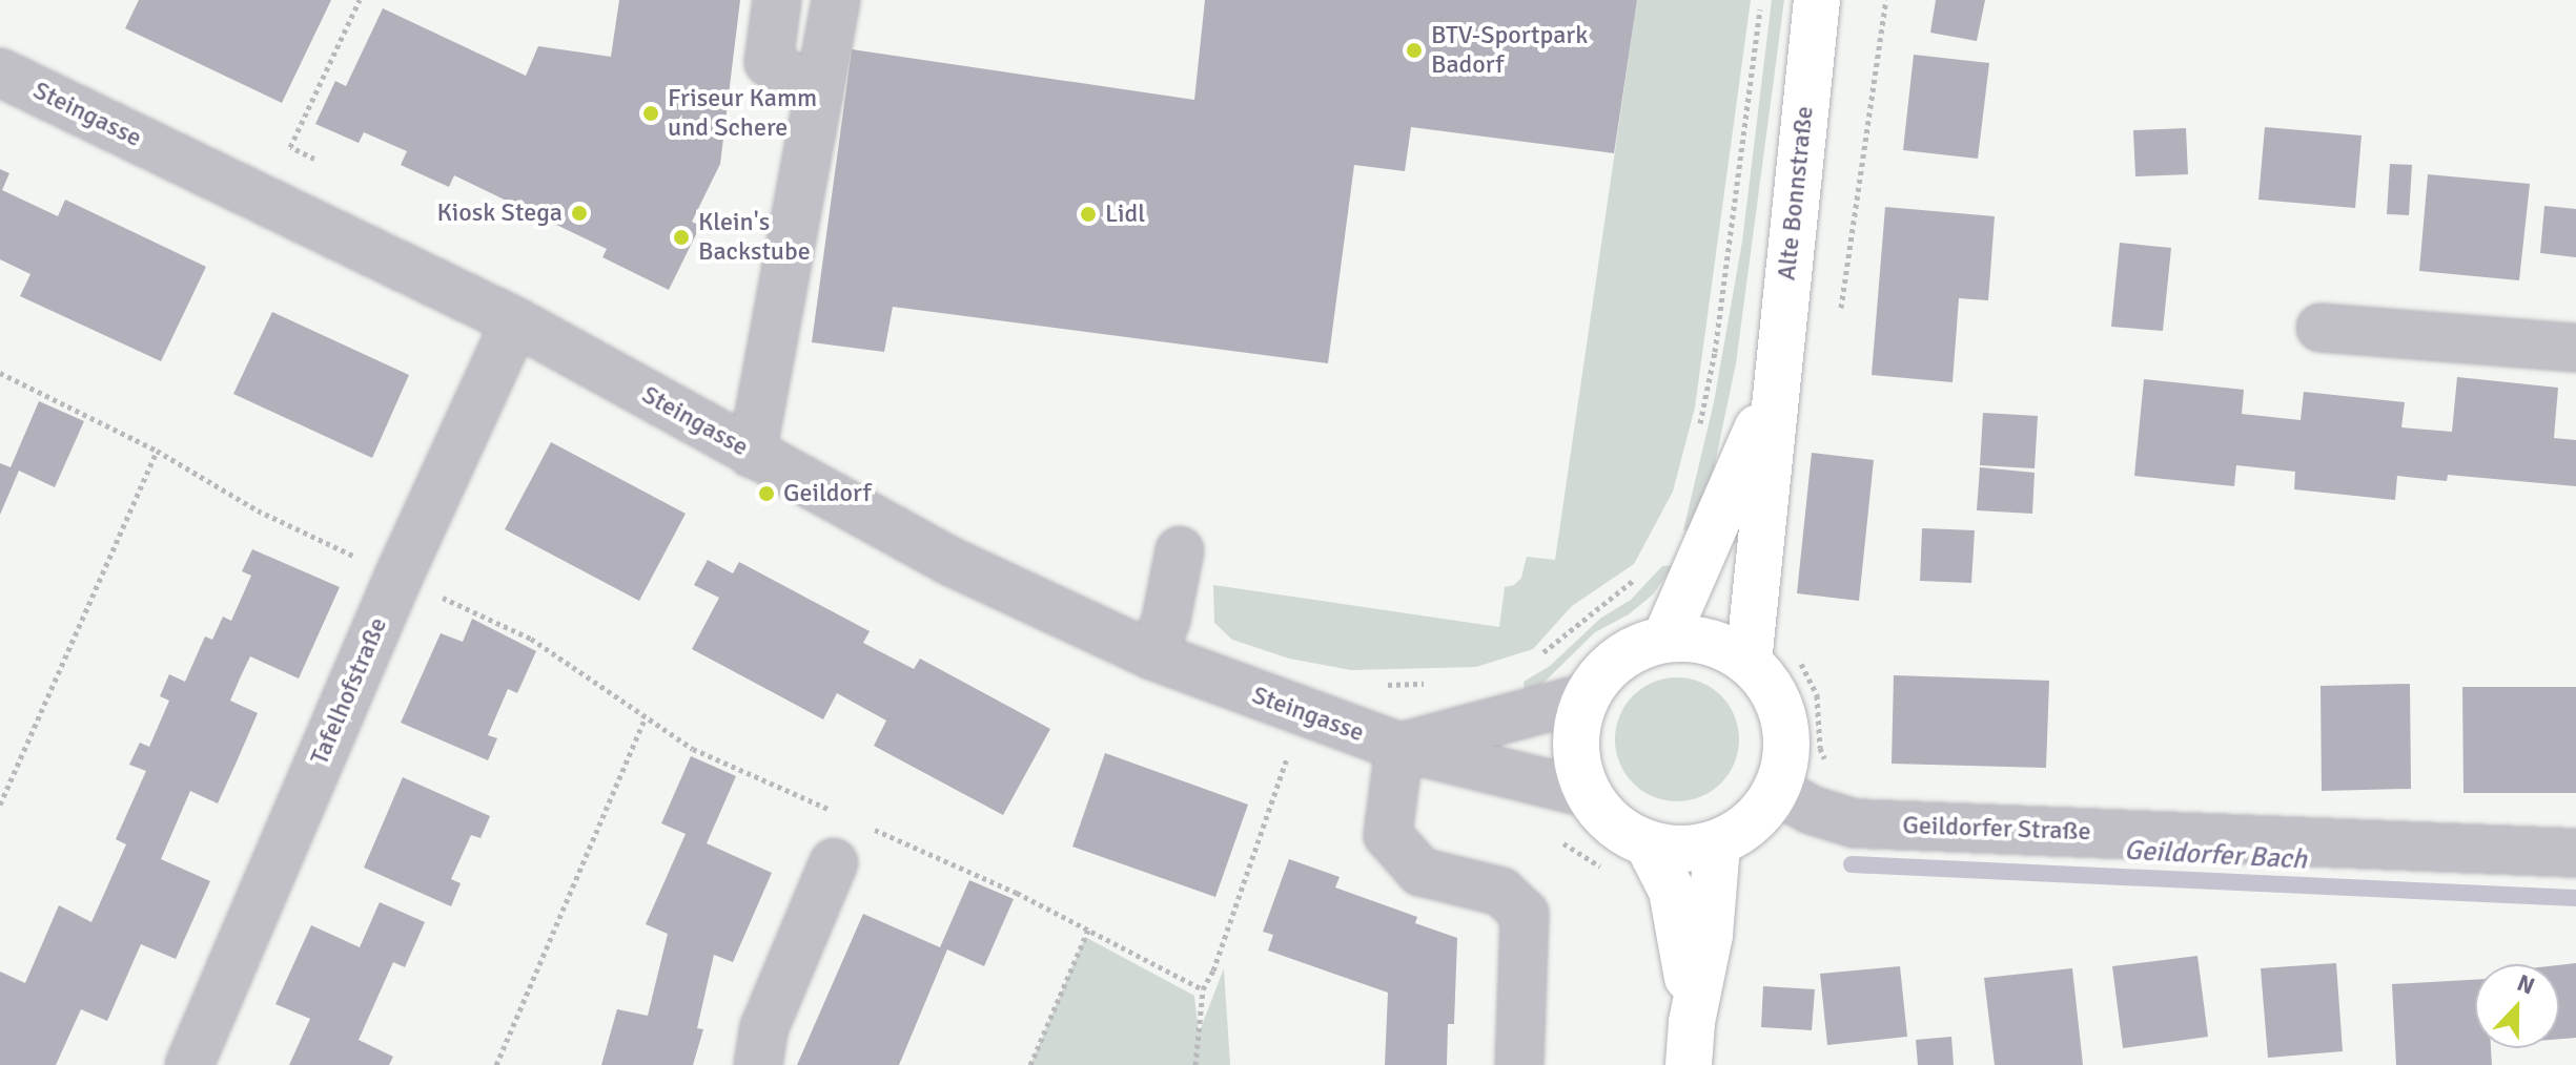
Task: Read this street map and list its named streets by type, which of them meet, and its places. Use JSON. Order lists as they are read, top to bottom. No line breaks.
{"streets":{"main road":["Alte Bonnstraße"],"street":["Steingasse","Tafelhofstraße","Geildorfer Straße"]},"crossings":[["Steingasse","Alte Bonnstraße"],["Steingasse","Tafelhofstraße"],["Steingasse","Geildorfer Straße"],["Alte Bonnstraße","Geildorfer Straße"]],"water":["Geildorfer Bach"],"places":["BTV-Sportpark Badorf","Friseur Kamm und Schere","Kiosk Stega","Lidl","Klein's Backstube","Geildorf"],"north":"top"}
